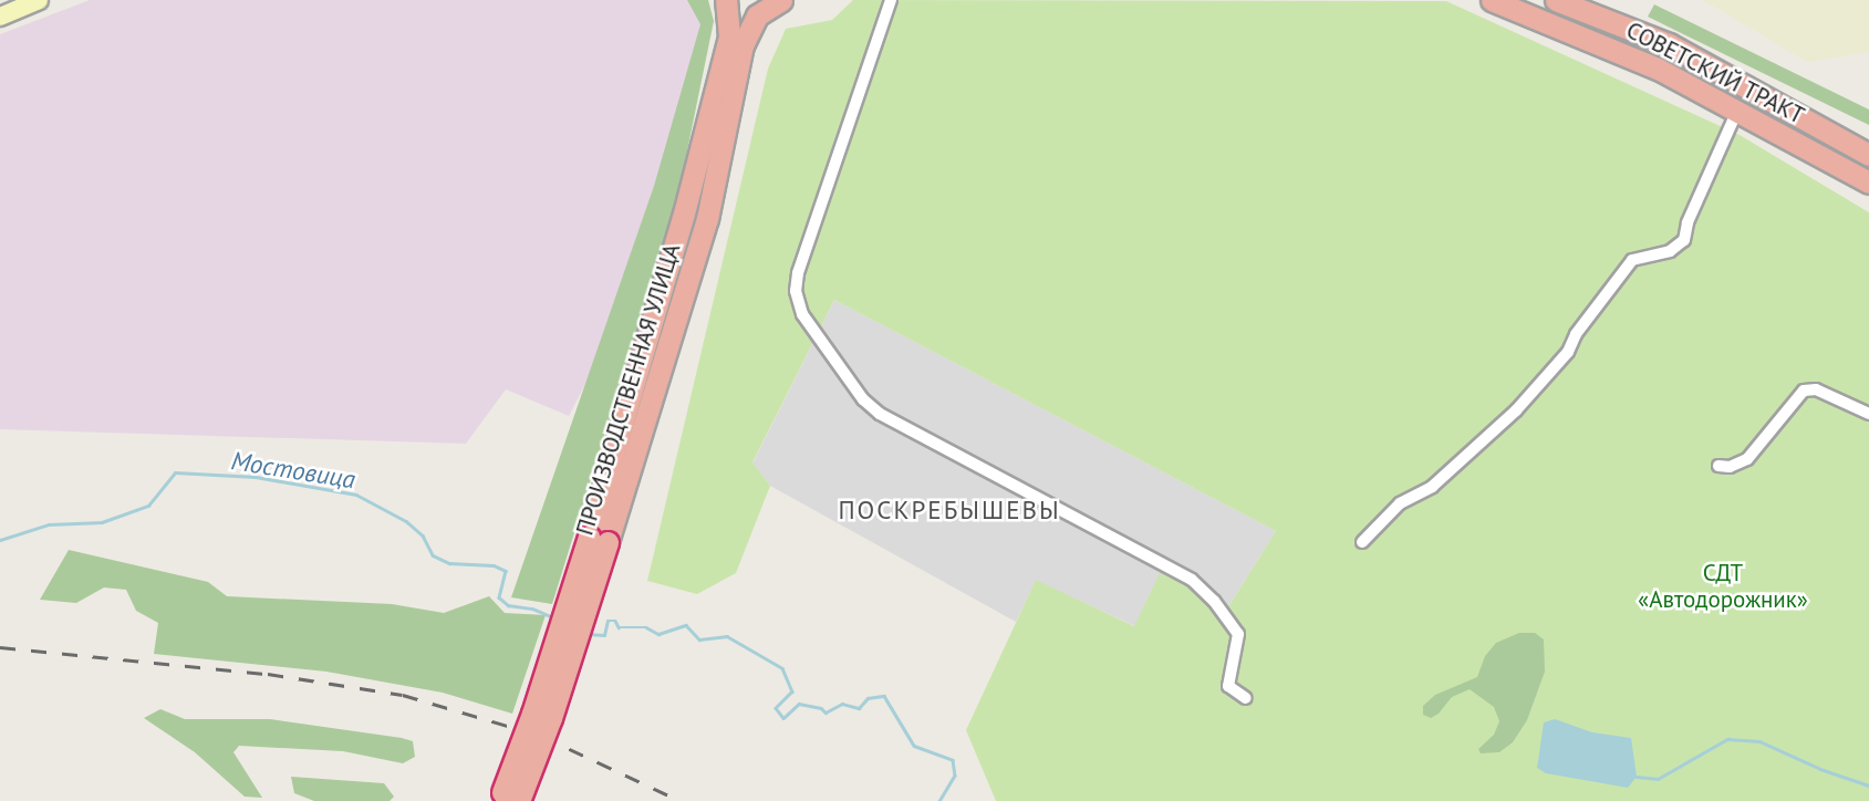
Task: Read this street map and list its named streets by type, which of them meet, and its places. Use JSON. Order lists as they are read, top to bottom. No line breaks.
{"streets":{"highway":["СОВЕТСКИЙ ТРАКТ","ПРОИЗВОДСТВЕННАЯ УЛИЦА"]},"districts":["ПОСКРЕБЫШЕВЫ"],"water":["Мостовица"],"parks":["СДТ «Автодорожник»"]}
